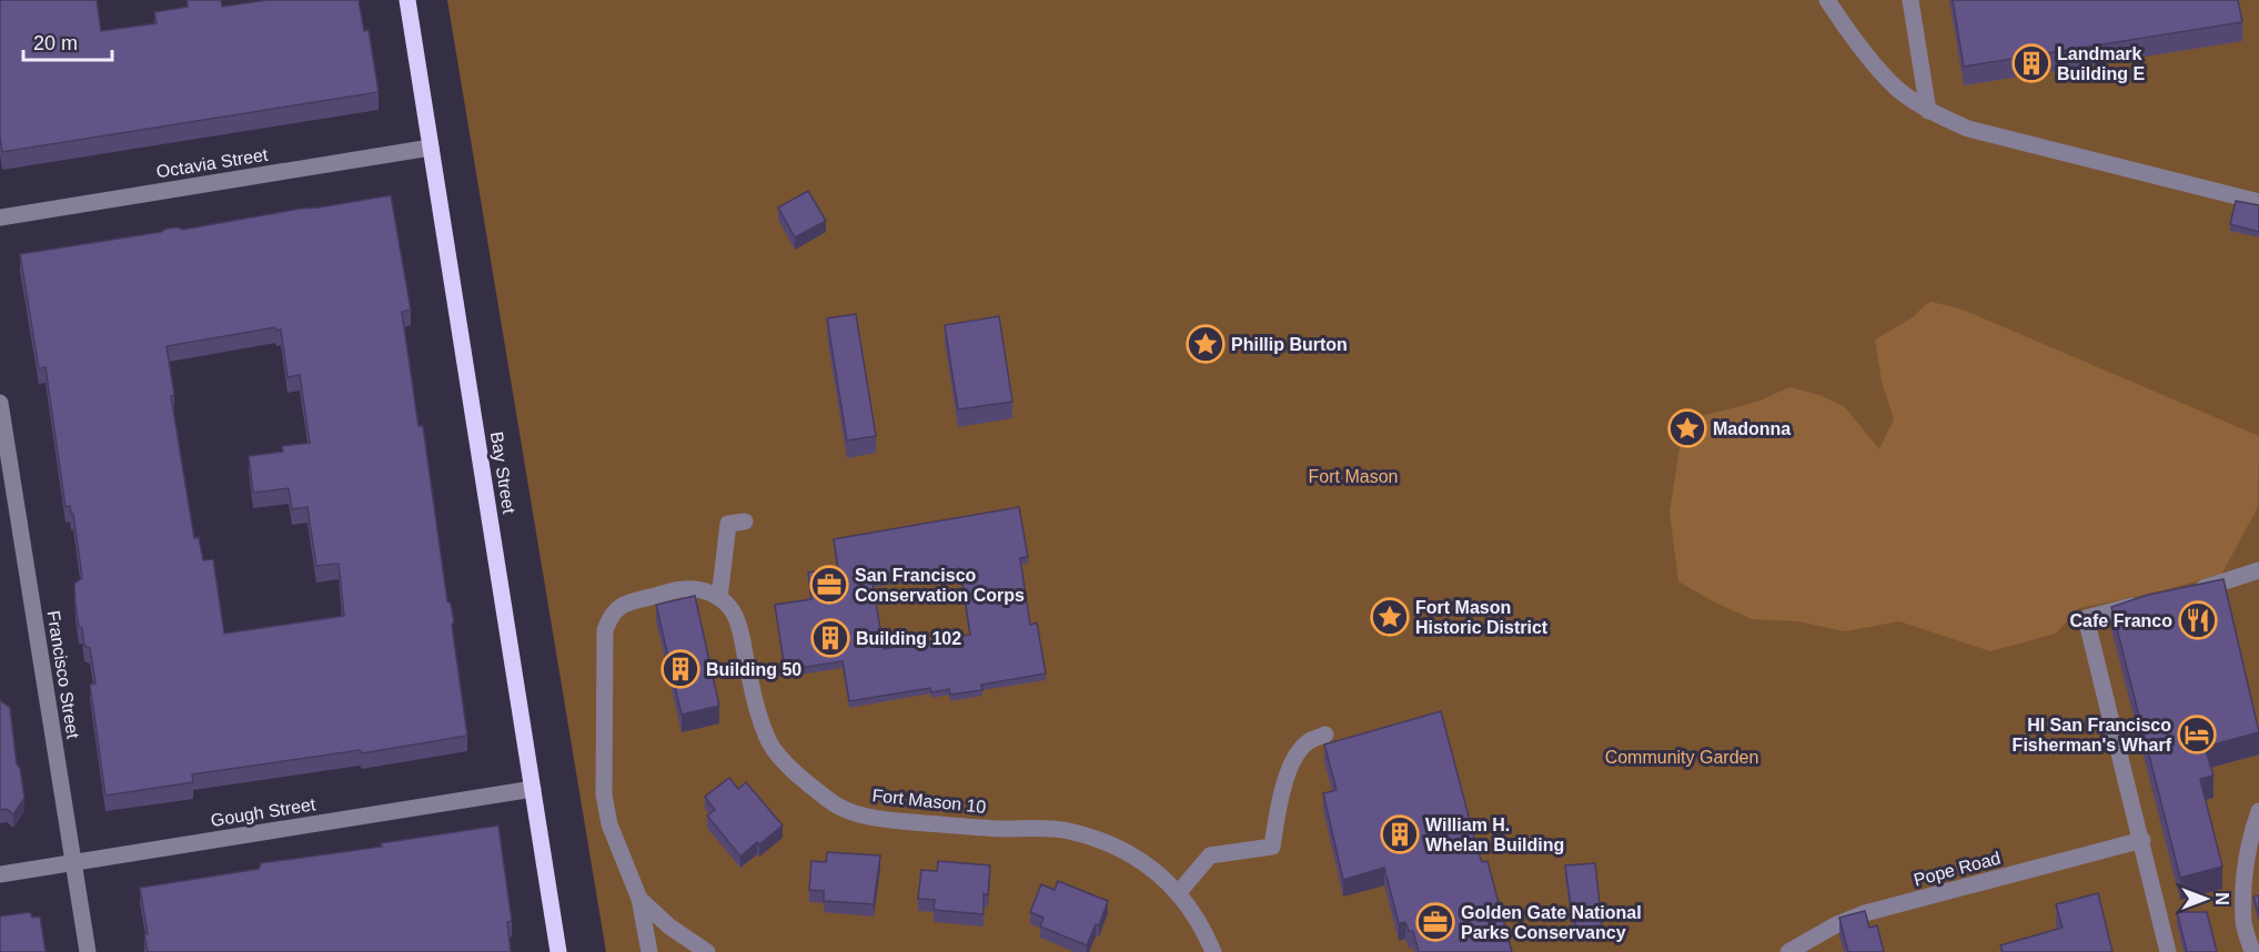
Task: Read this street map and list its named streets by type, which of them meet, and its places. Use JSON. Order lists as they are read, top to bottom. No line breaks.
{"streets":{"main road":["Bay Street"],"street":["Octavia Street","Francisco Street","Fort Mason 10","Gough Street","Pope Road"]},"crossings":[["Octavia Street","Bay Street"],["Bay Street","Gough Street"],["Francisco Street","Gough Street"]],"parks":["Fort Mason","Community Garden"],"places":{"building":["Landmark Building E","Building 102","Building 50","William H. Whelan Building"],"place":["Phillip Burton","Madonna","Fort Mason Historic District"],"office":["San Francisco Conservation Corps","Golden Gate National Parks Conservancy"],"restaurant":["Cafe Franco"],"hotel":["HI San Francisco Fisherman's Wharf"]},"scale_bar":"20 m","north":"right"}
